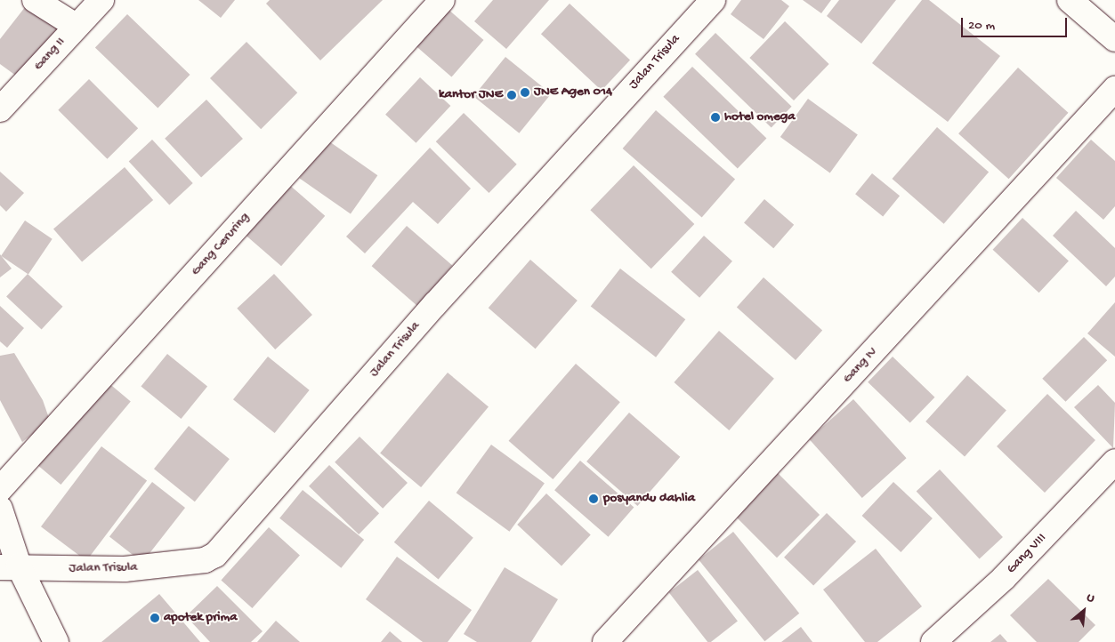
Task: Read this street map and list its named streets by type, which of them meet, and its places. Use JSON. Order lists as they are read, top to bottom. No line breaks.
{"streets":{"street":["Gang II","Jalan Trisula","Gang Ceruring","Gang IV","Gang VIII"]},"places":["JNE Agen 014","kantor JNE","hotel omega","posyandu dahlia","apotek prima"],"scale_bar":"20 m","north":"top right"}
